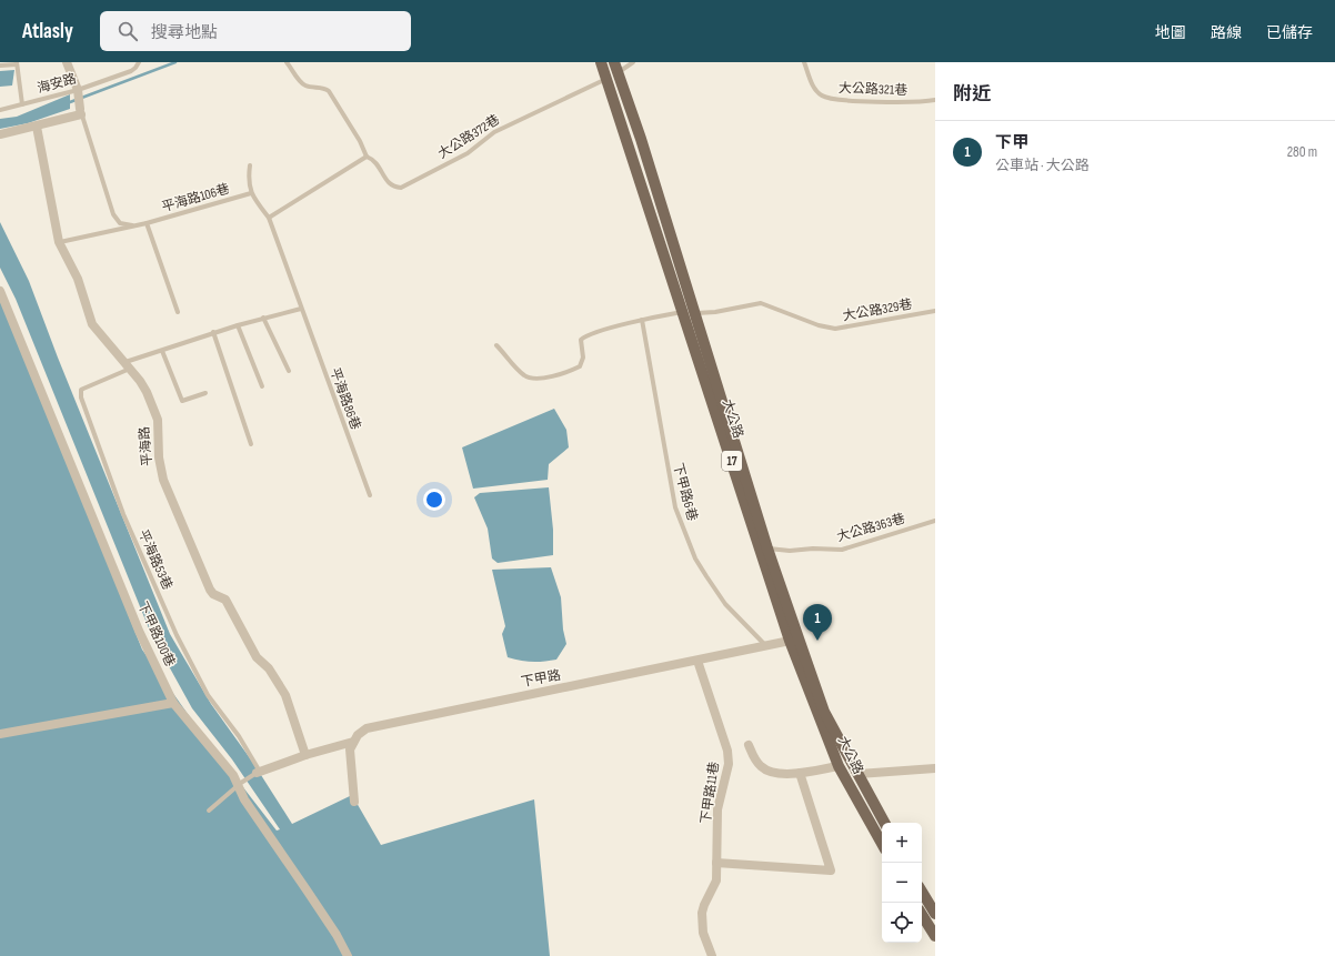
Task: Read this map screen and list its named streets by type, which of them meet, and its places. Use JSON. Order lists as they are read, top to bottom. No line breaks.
{"streets":{"main road":["大公路","17"],"street":["平海路","下甲路100巷","下甲路","下甲路11巷"],"lane":["海安路","大公路321巷","大公路372巷","平海路106巷","大公路329巷","平海路86巷","下甲路6巷","大公路363巷","平海路53巷"]},"crossings":[["大公路372巷","大公路"],["平海路106巷","平海路86巷"],["平海路106巷","平海路"],["大公路329巷","大公路"],["大公路329巷","下甲路6巷"],["大公路","大公路363巷"],["大公路","下甲路"],["平海路","平海路53巷"],["下甲路6巷","下甲路"],["下甲路","下甲路11巷"]],"page":{"header":"Atlasly","search":"搜尋地點","nav":["地圖","路線","已儲存"],"heading":"附近","list":[{"mark":"1","name":"下甲","note":"公車站 · 大公路","value":"280 m"}],"pins":"1","map_buttons":["+","−"]}}
